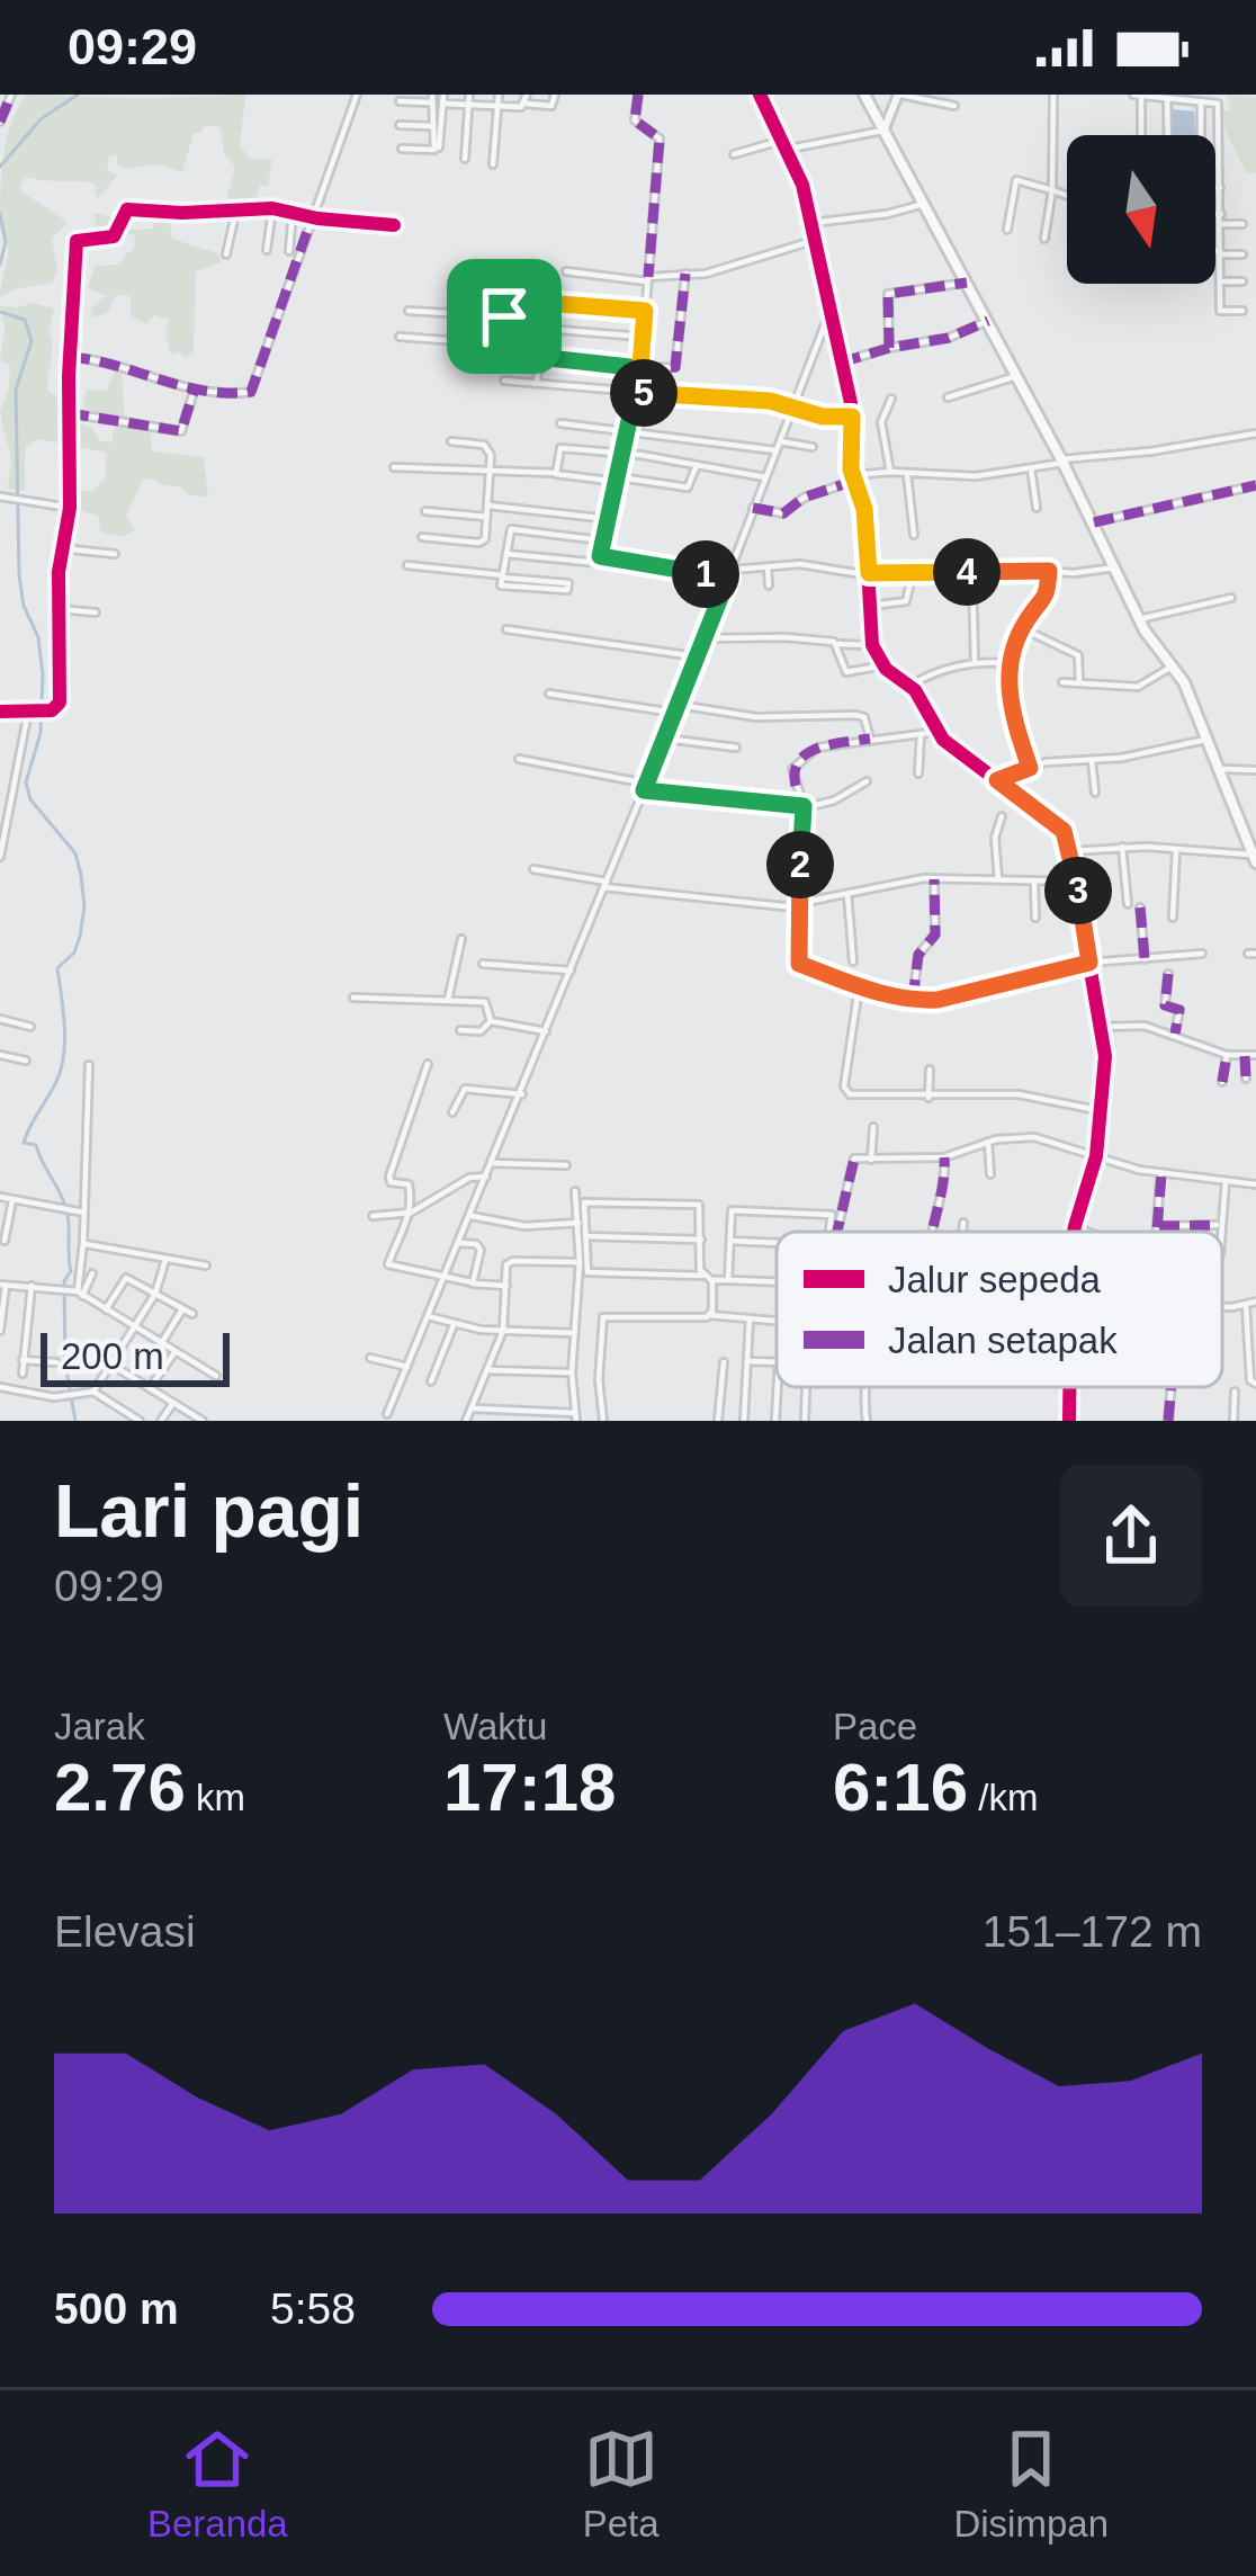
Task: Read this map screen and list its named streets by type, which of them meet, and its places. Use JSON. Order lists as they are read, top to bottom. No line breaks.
{"legend":["Jalur sepeda","Jalan setapak"],"scale_bar":"200 m","north":"bottom","page":{"status":"09:29","pins":["5","4","1","2","3"],"scale":"200 m","heading":["Lari pagi","09:29"],"stats":[["Jarak","2.76 km"],["Waktu","17:18"],["Pace","6:16 /km"]],"chart":["Elevasi","151–172 m"],"list":[{"name":"500 m","note":"5:58"}],"tabs":["Beranda","Peta","Disimpan"]}}
